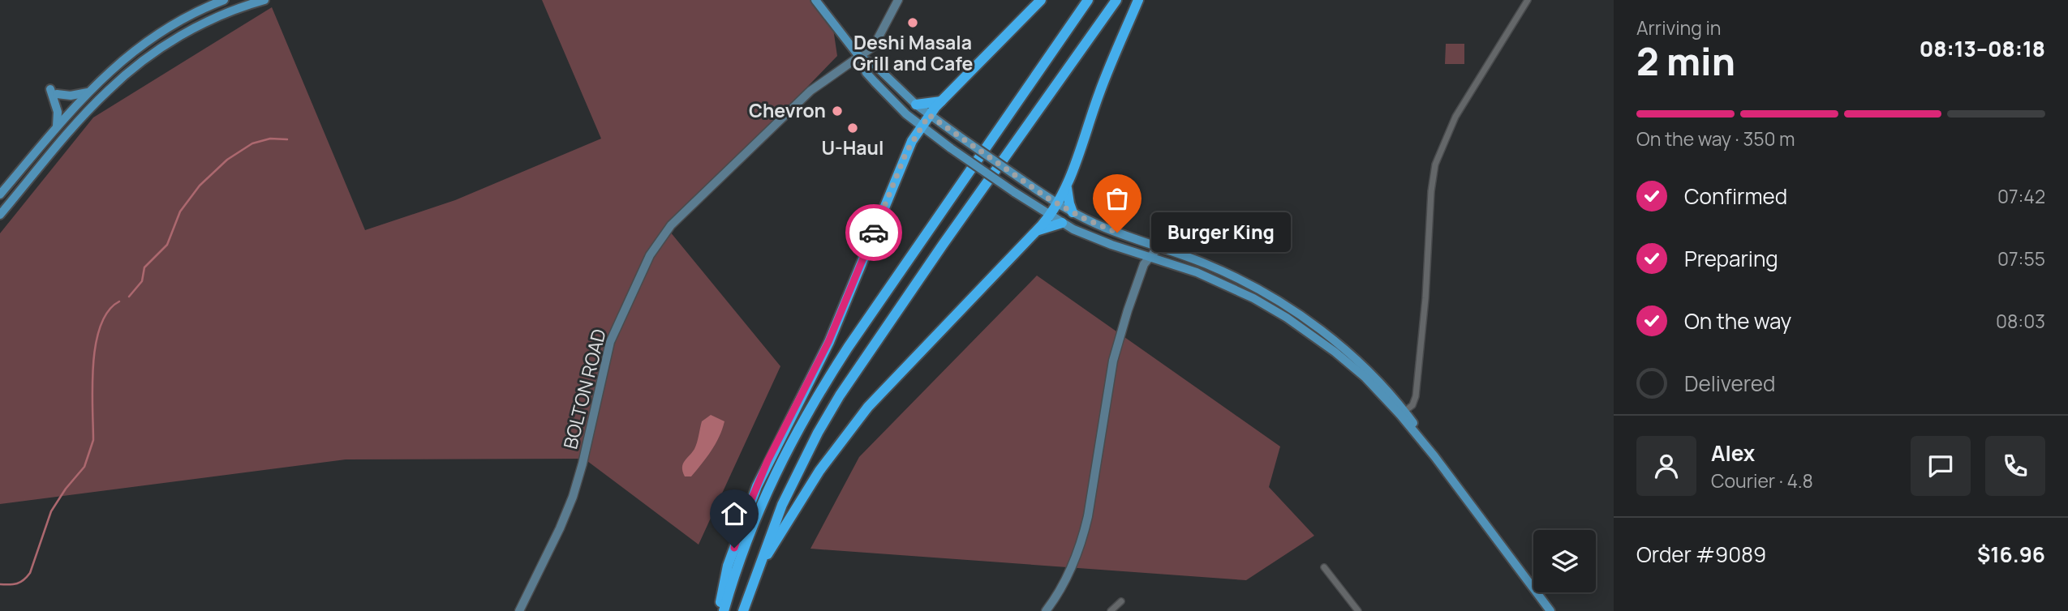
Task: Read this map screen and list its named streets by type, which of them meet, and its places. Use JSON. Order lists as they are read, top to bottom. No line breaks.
{"streets":{"street":["BOLTON ROAD"]},"places":["Deshi Masala Grill and Cafe","Chevron","U-Haul","Burger King"],"page":{"heading":["2 min","Arriving in","08:13–08:18"],"panel":["Alex","Courier · 4.8","Order #9089","$16.96"],"bar":"On the way · 350 m","list":[["Confirmed","07:42"],["Preparing","07:55"],["On the way","08:03"],"Delivered"],"bubble":"Burger King"}}
